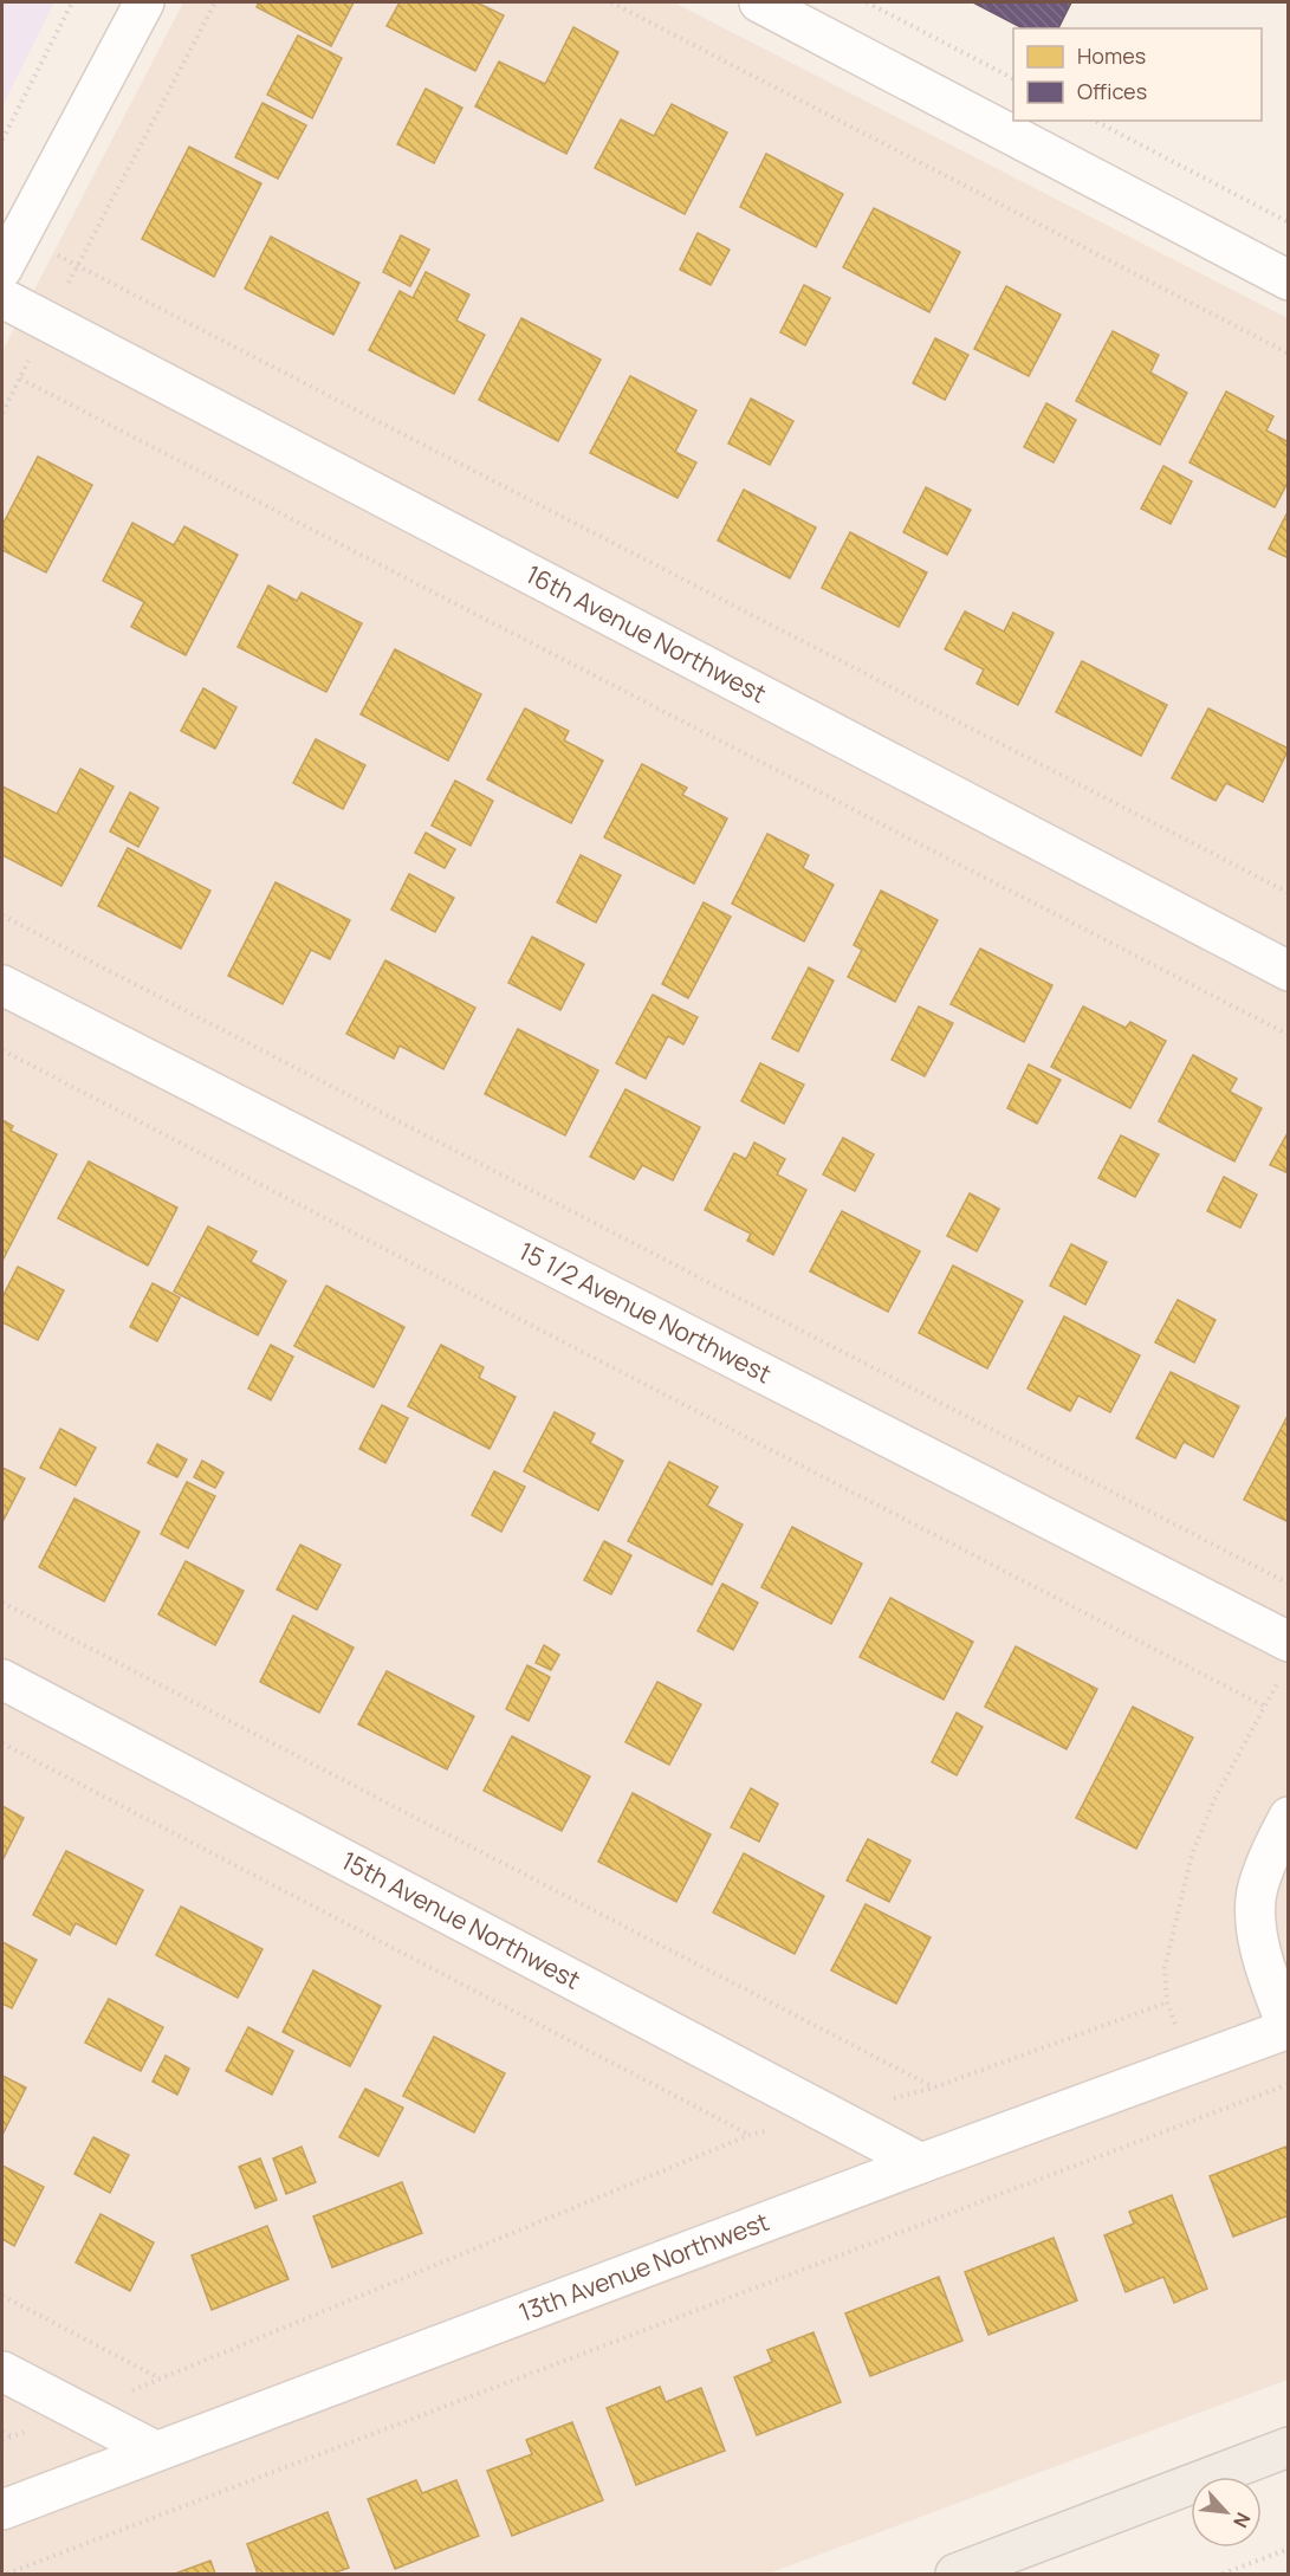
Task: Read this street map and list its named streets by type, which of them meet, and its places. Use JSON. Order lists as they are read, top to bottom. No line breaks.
{"streets":{"street":["16th Avenue Northwest","15 1/2 Avenue Northwest","15th Avenue Northwest","13th Avenue Northwest"]},"crossings":[["15th Avenue Northwest","13th Avenue Northwest"]],"legend":["Homes","Offices"],"north":"bottom right"}
